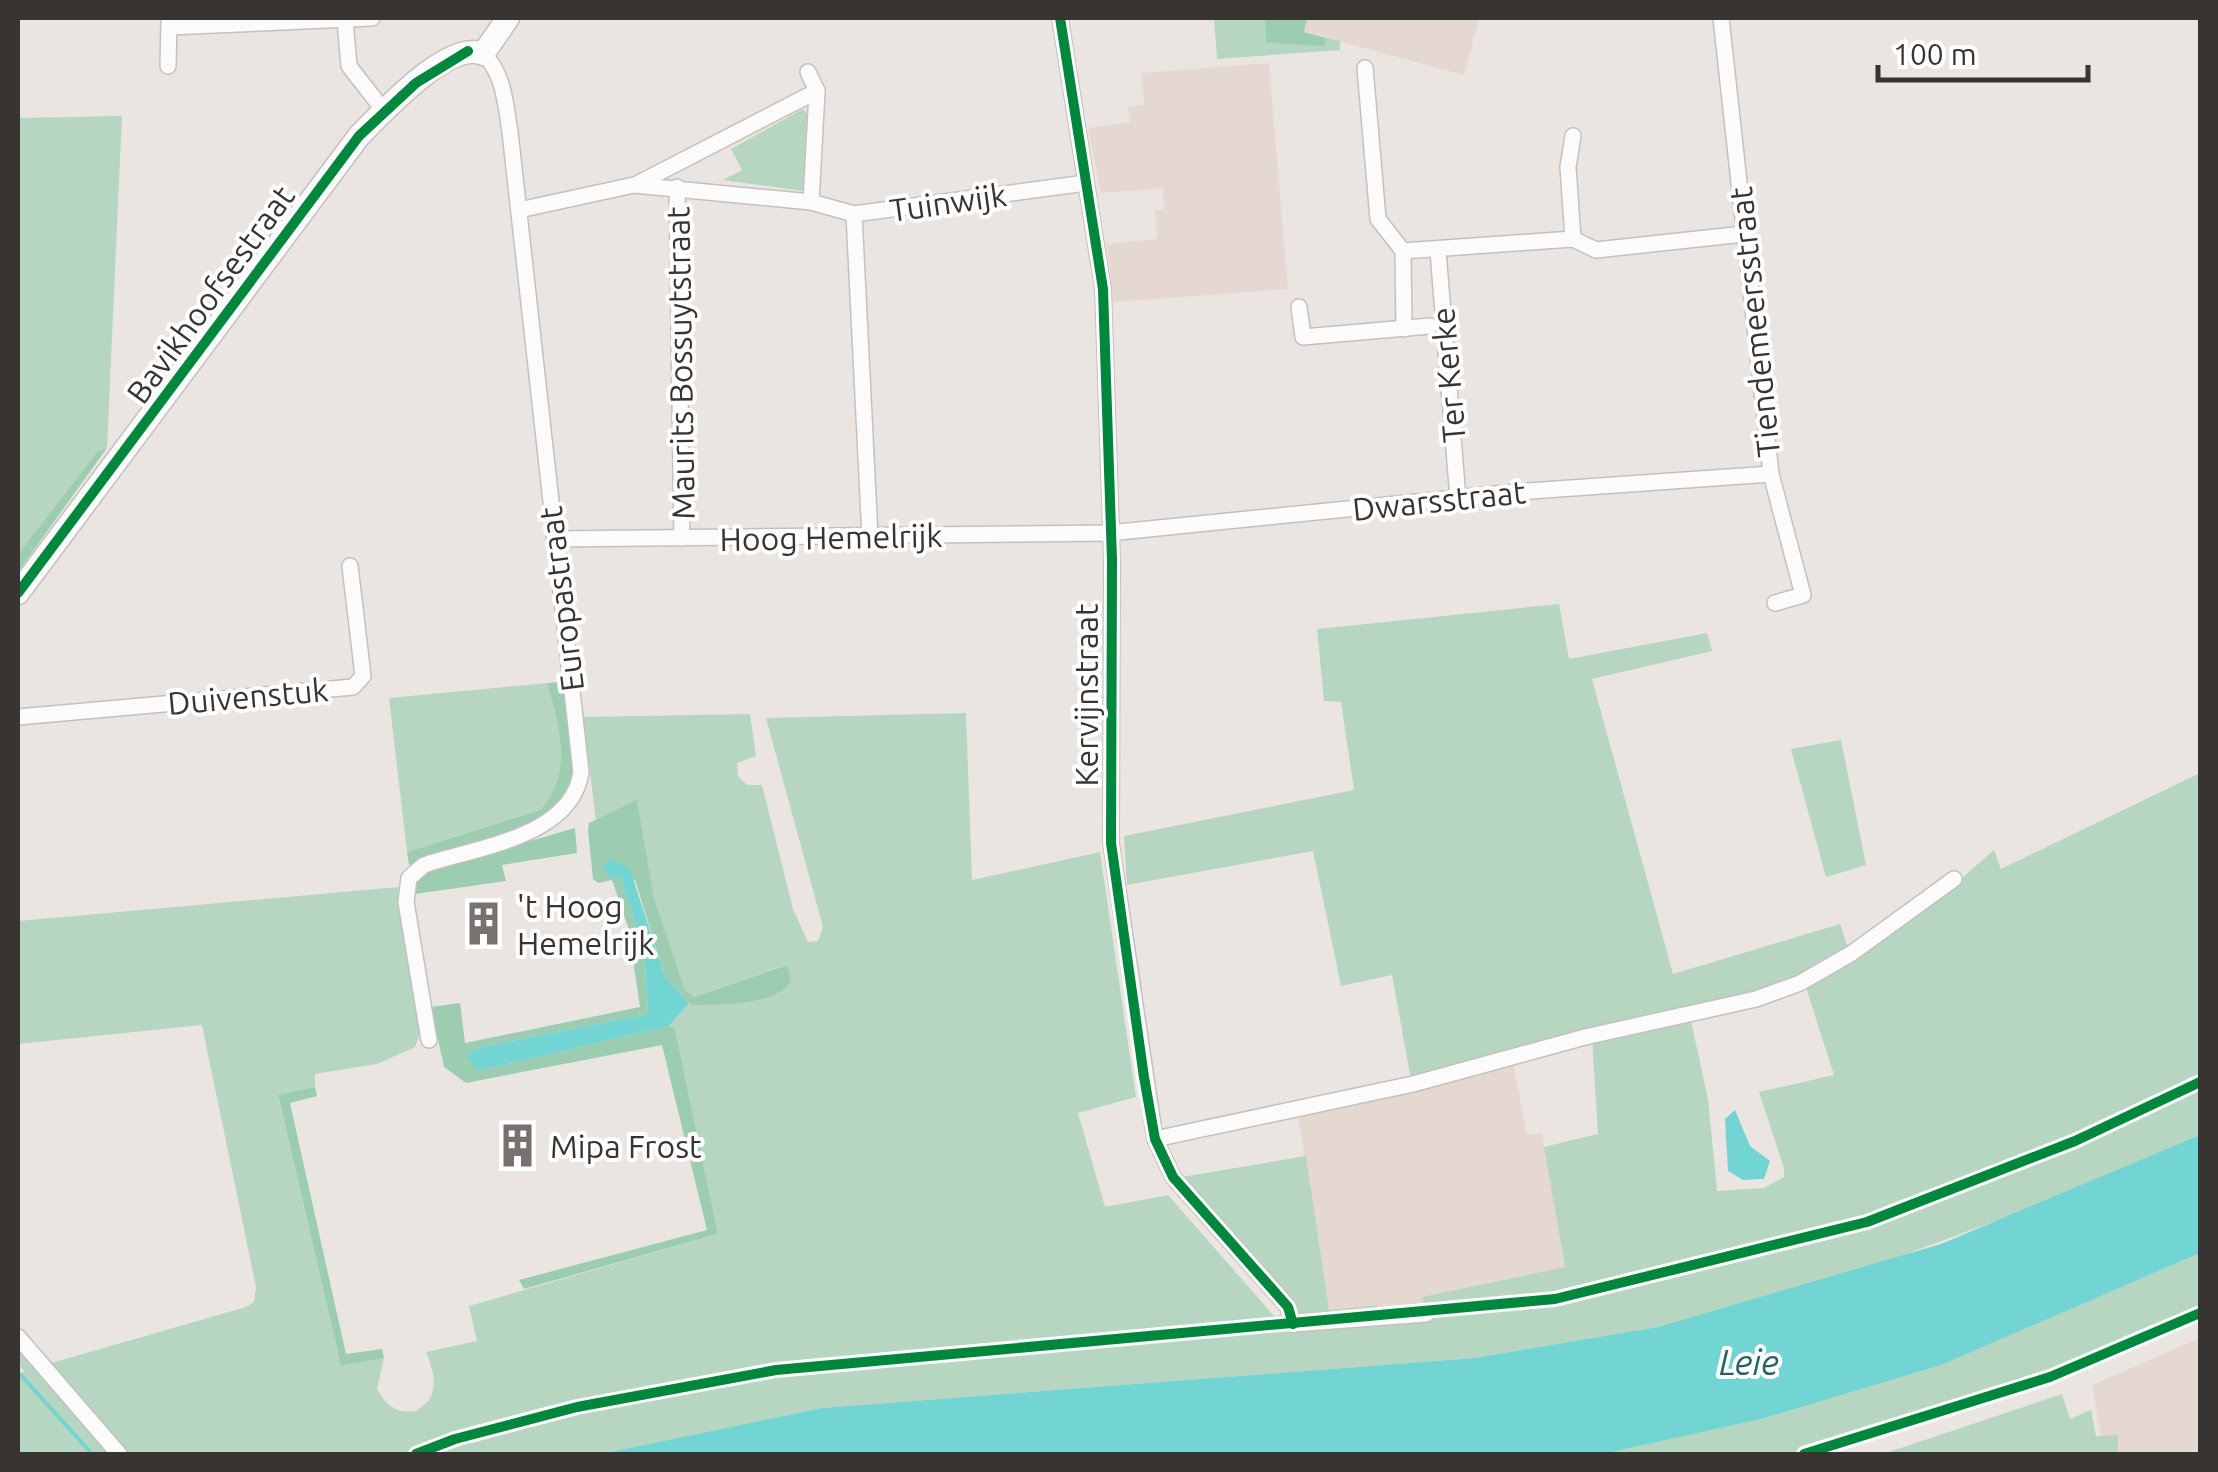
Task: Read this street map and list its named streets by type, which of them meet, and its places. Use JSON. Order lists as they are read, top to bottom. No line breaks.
{"streets":{"street":["Tuinwijk","Bavikhoofsestraat","Tiendemeersstraat","Maurits Bossuytstraat","Ter Kerke","Dwarsstraat","Hoog Hemelrijk","Europastraat","Kervijnstraat","Duivenstuk"]},"crossings":[["Tuinwijk","Maurits Bossuytstraat"],["Tuinwijk","Europastraat"],["Tuinwijk","Kervijnstraat"],["Bavikhoofsestraat","Europastraat"],["Tiendemeersstraat","Dwarsstraat"],["Maurits Bossuytstraat","Hoog Hemelrijk"],["Ter Kerke","Dwarsstraat"],["Dwarsstraat","Hoog Hemelrijk"],["Dwarsstraat","Kervijnstraat"],["Hoog Hemelrijk","Europastraat"],["Hoog Hemelrijk","Kervijnstraat"]],"water":["Leie"],"places":{"building":["'t Hoog Hemelrijk","Mipa Frost"]},"scale_bar":"100 m"}
